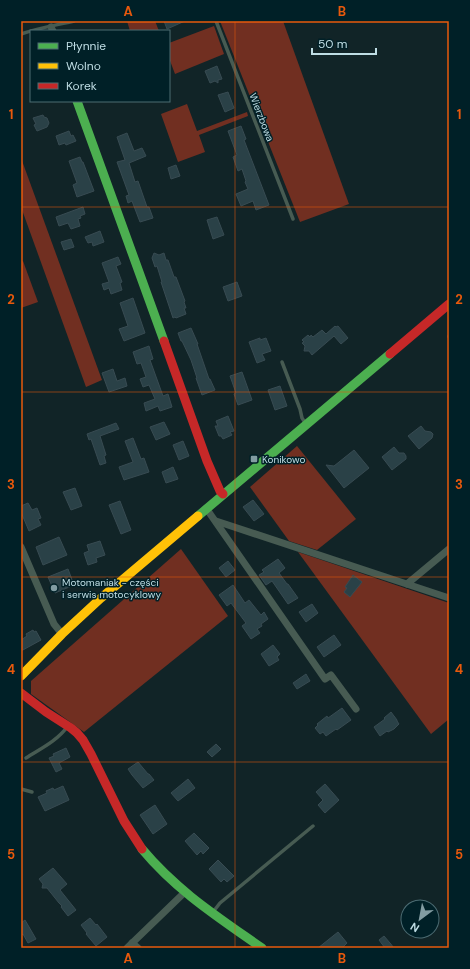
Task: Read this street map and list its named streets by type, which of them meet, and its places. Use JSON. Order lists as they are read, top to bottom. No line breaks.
{"streets":{"lane":["Wierzbowa"]},"places":{"transit":["Konikowo"],"other":["Motomaniak - części i serwis motocyklowy"]},"legend":["Płynnie","Wolno","Korek"],"scale_bar":"50 m","north":"bottom left","grid":{"columns":["A","B"],"rows":["1","2","3","4","5"]}}
